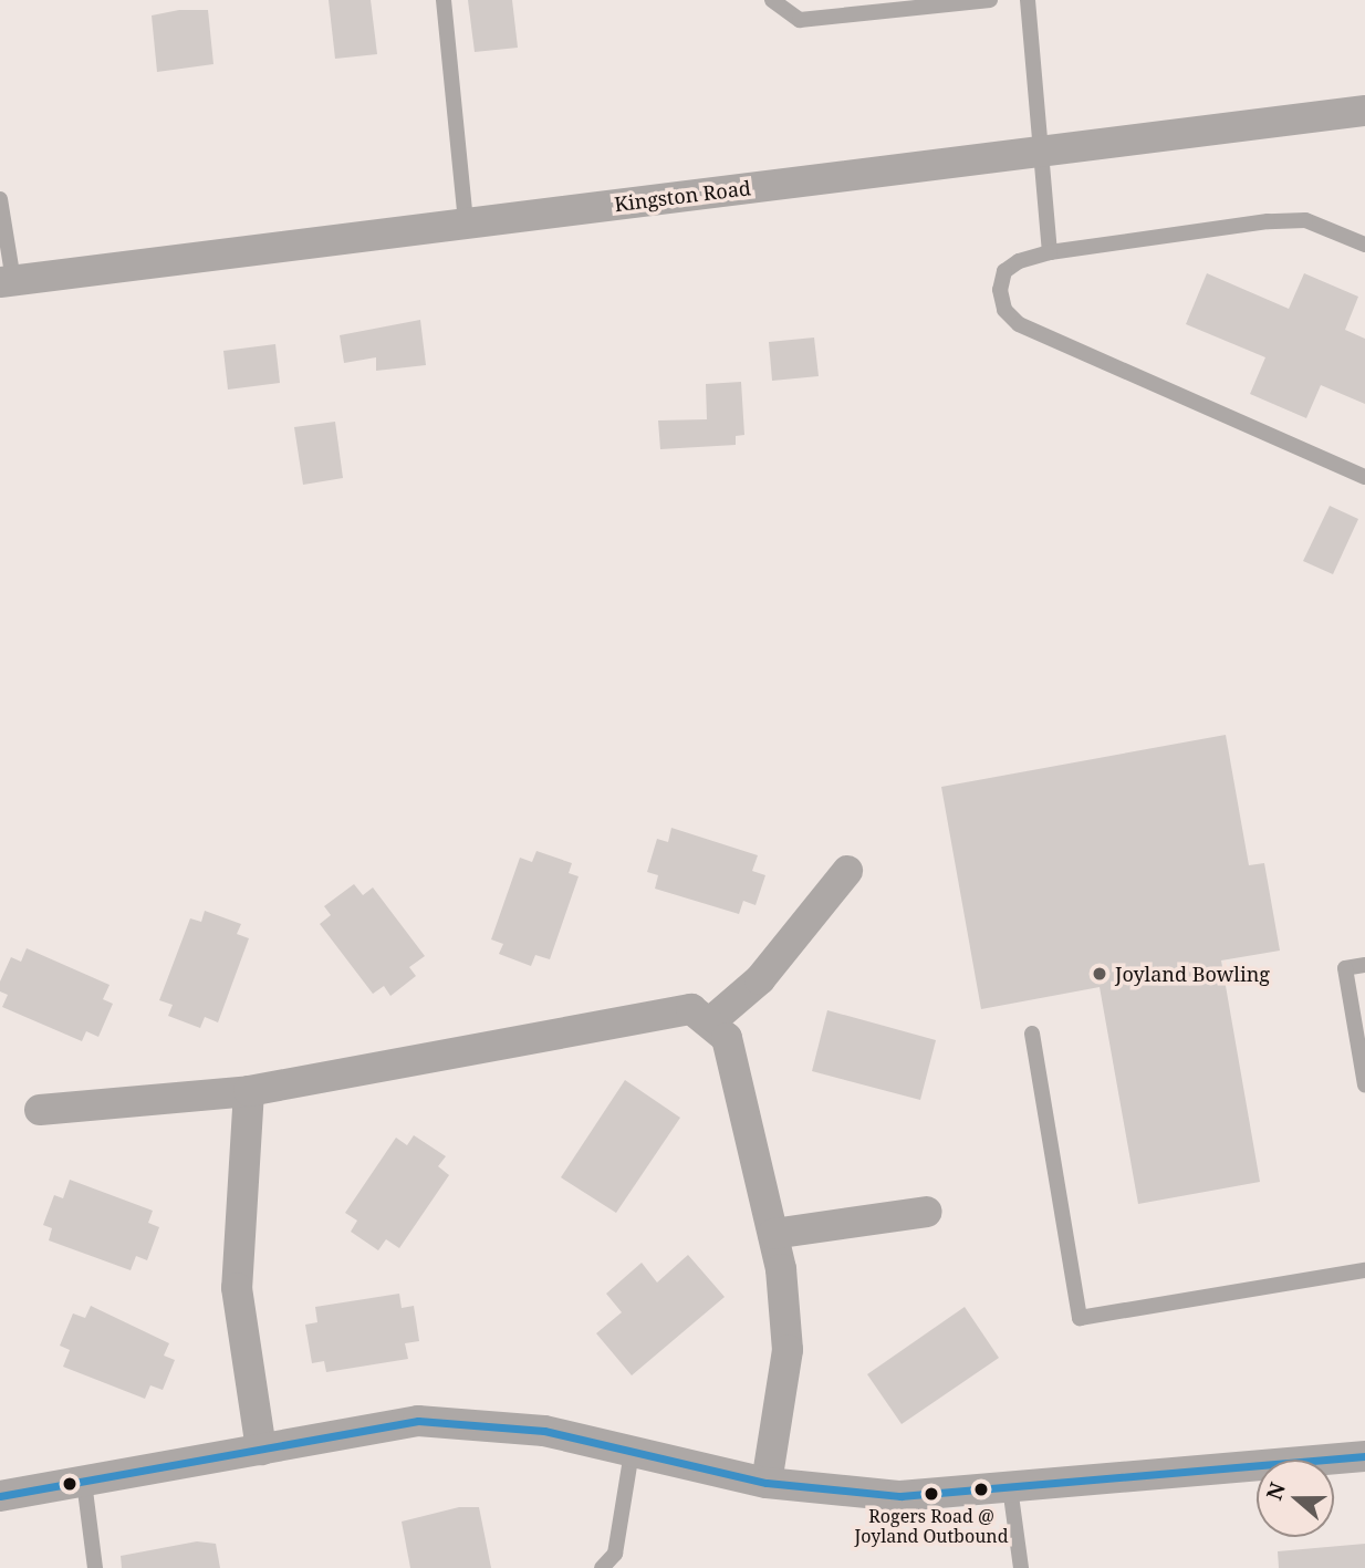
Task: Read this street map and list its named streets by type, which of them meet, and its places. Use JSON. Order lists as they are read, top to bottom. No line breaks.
{"streets":{"street":["Kingston Road"]},"places":["Joyland Bowling","Rogers Road @ Joyland Outbound"],"north":"left"}
